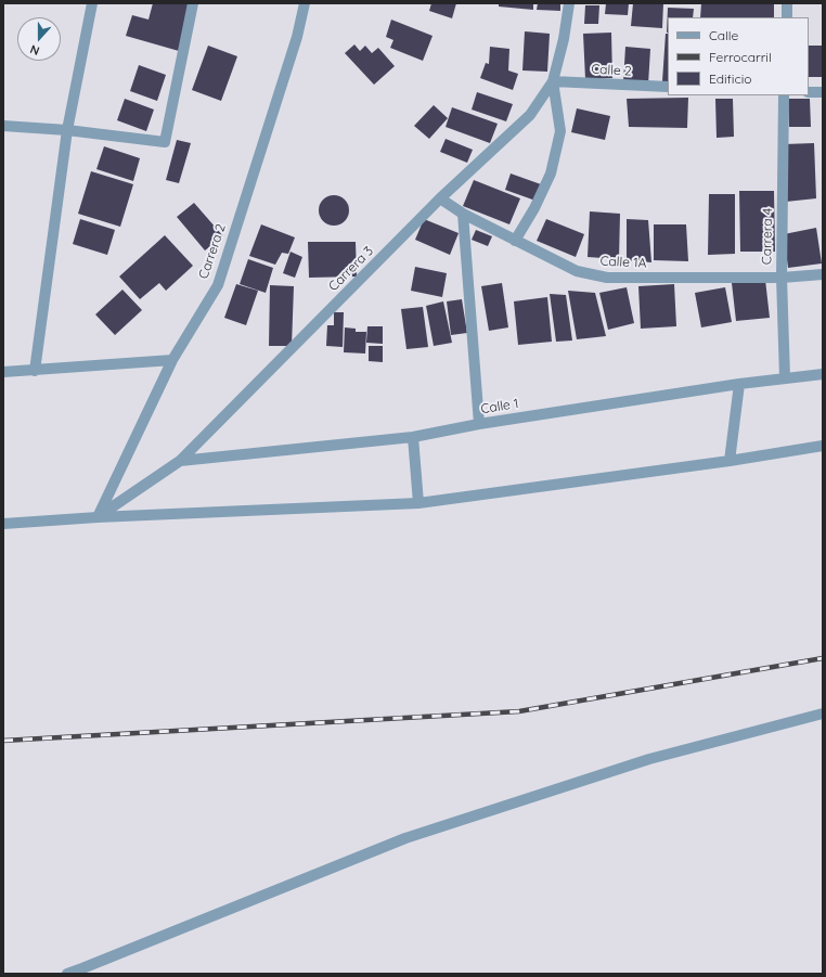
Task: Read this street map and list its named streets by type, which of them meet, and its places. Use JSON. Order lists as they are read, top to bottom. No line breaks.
{"streets":{"street":["Calle 2","Carrera 4","Carrera 2","Calle 1A","Carrera 3","Calle 1"]},"crossings":[["Calle 2","Carrera 3"],["Carrera 4","Calle 1A"],["Carrera 4","Calle 1"],["Carrera 2","Carrera 3"],["Calle 1A","Carrera 3"],["Carrera 3","Calle 1"]],"legend":["Calle","Ferrocarril","Edificio"],"north":"bottom"}
